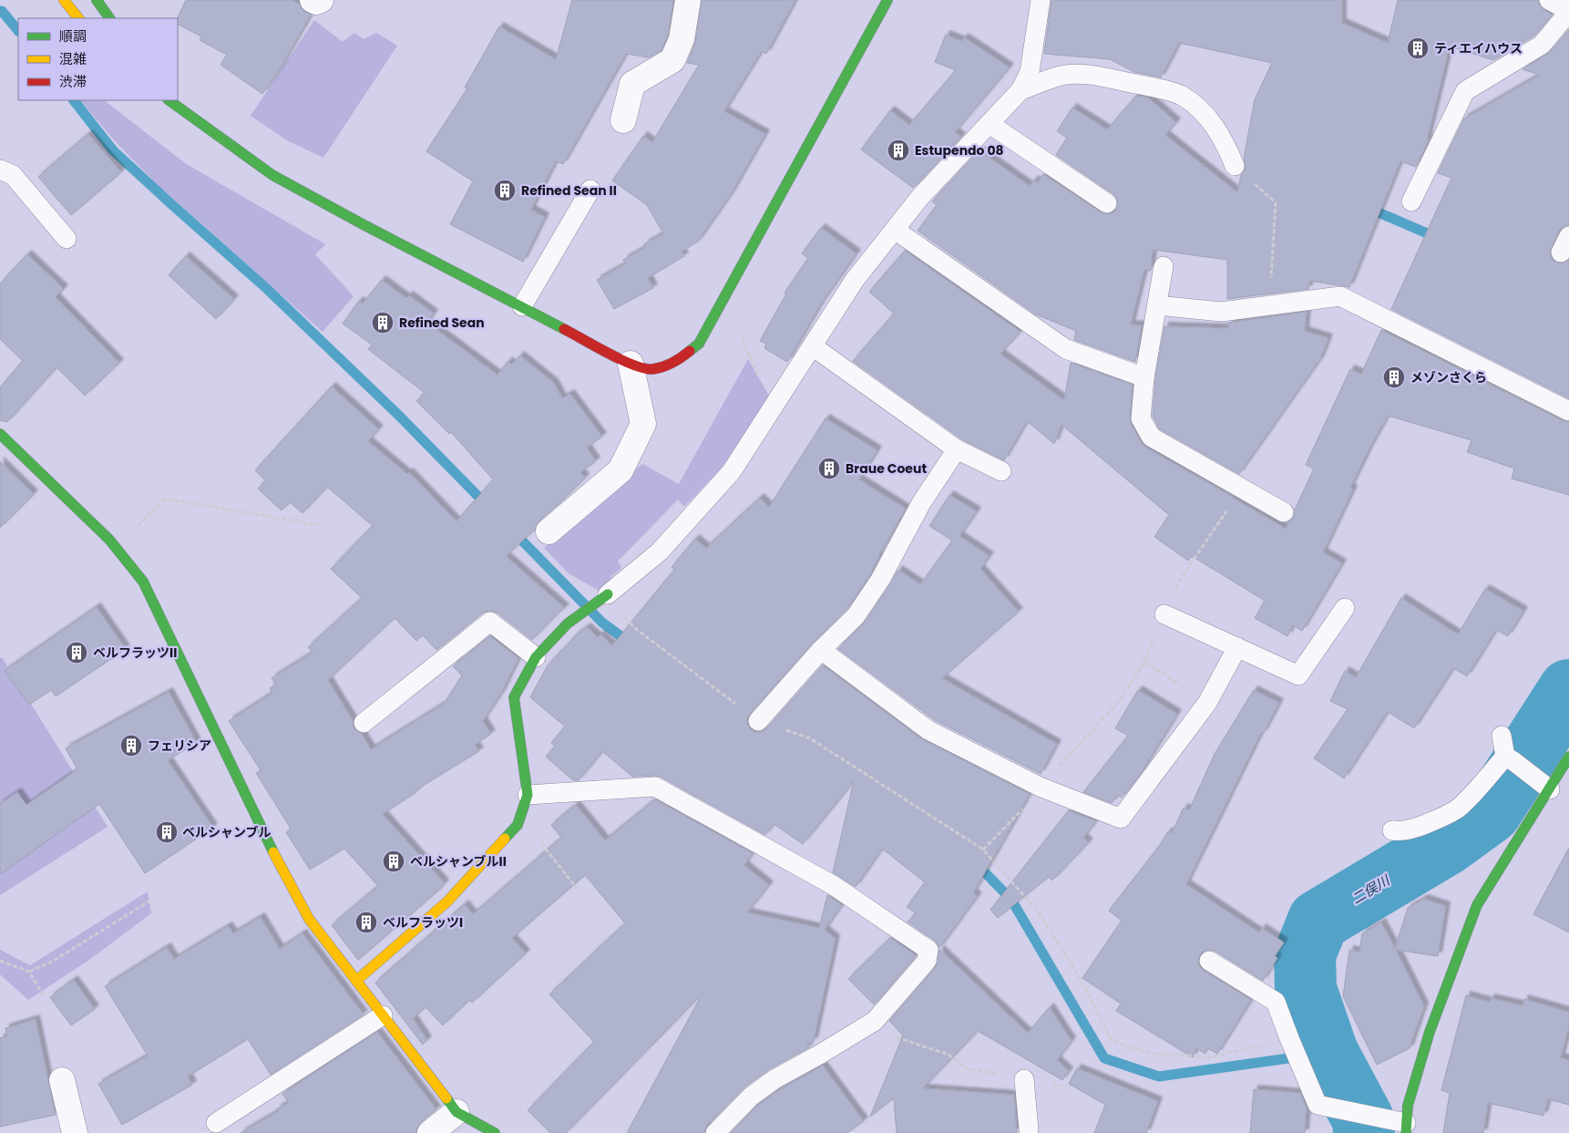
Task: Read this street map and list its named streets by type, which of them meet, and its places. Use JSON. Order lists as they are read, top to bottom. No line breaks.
{"water":["二俣川"],"places":{"building":["ティエイハウス","Estupendo 08","Refined Sean II","Refined Sean","メゾンさくら","Braue Coeut","ベルフラッツII","フェリシア","ベルシャンブル","ベルシャンブルII","ベルフラッツI"]},"legend":["順調","混雑","渋滞"]}
